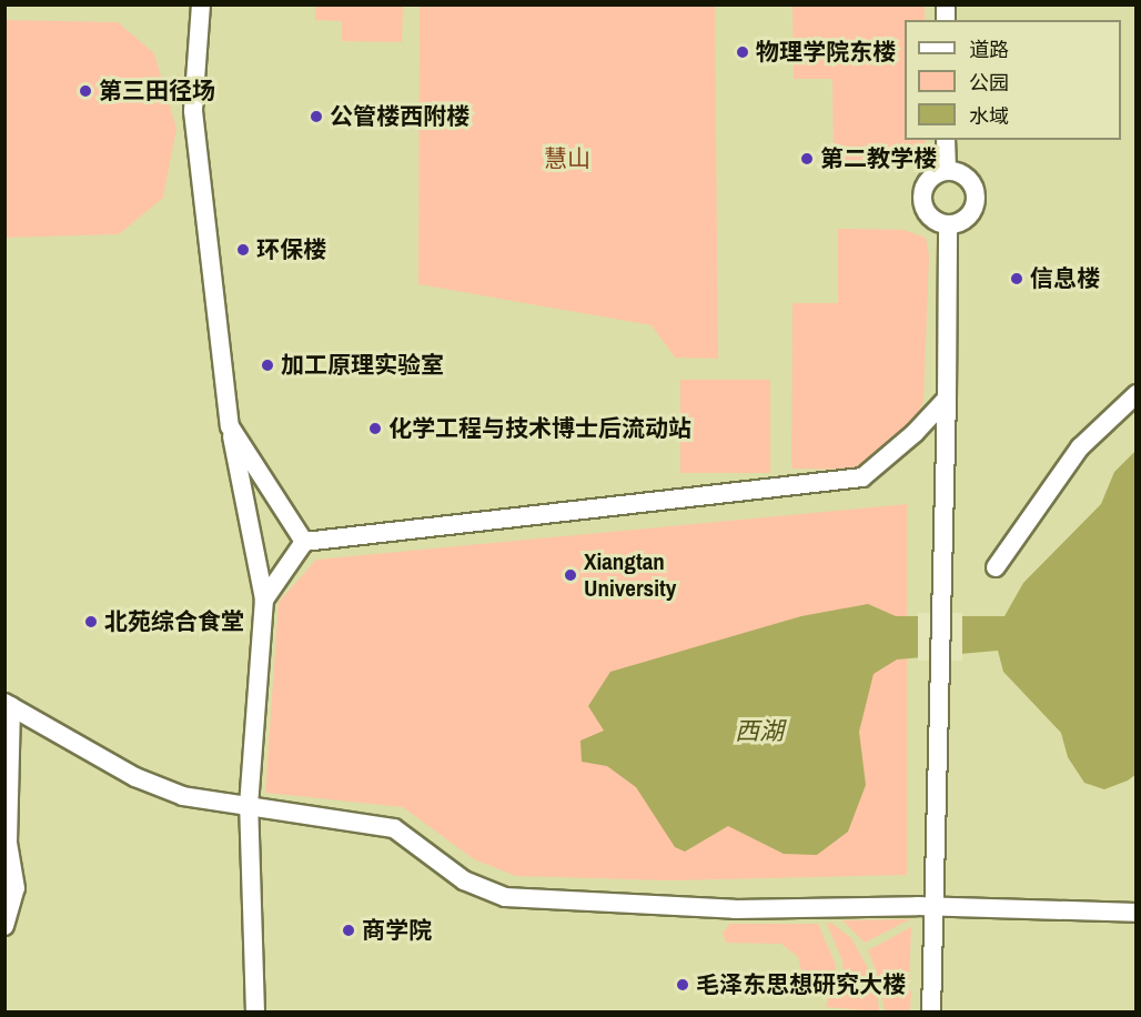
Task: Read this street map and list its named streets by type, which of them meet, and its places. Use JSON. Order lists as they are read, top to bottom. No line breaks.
{"water":["西湖"],"parks":["慧山"],"places":["物理学院东楼","第三田径场","公管楼西附楼","第二教学楼","环保楼","信息楼","加工原理实验室","化学工程与技术博士后流动站","Xiangtan University","北苑综合食堂","商学院","毛泽东思想研究大楼"],"legend":["道路","公园","水域"]}
